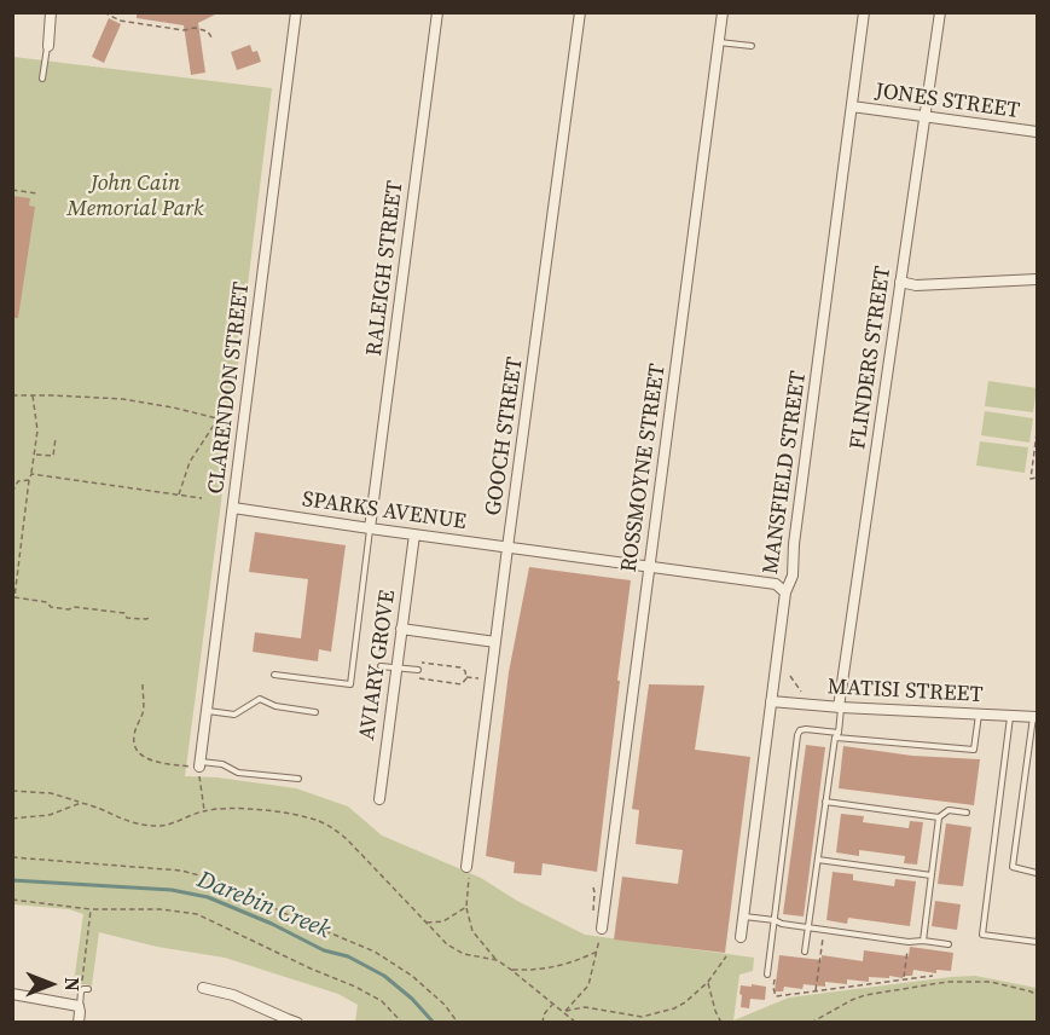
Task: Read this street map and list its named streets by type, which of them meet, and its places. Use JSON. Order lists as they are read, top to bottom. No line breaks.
{"streets":{"street":["JONES STREET","RALEIGH STREET","FLINDERS STREET","CLARENDON STREET","GOOCH STREET","ROSSMOYNE STREET","MANSFIELD STREET","SPARKS AVENUE","AVIARY GROVE","MATISI STREET"]},"crossings":[["JONES STREET","FLINDERS STREET"],["JONES STREET","MANSFIELD STREET"],["RALEIGH STREET","SPARKS AVENUE"],["FLINDERS STREET","MATISI STREET"],["CLARENDON STREET","SPARKS AVENUE"],["GOOCH STREET","SPARKS AVENUE"],["ROSSMOYNE STREET","SPARKS AVENUE"],["MANSFIELD STREET","SPARKS AVENUE"],["MANSFIELD STREET","MATISI STREET"],["SPARKS AVENUE","AVIARY GROVE"]],"water":["Darebin Creek"],"parks":["John Cain Memorial Park"],"north":"right"}
